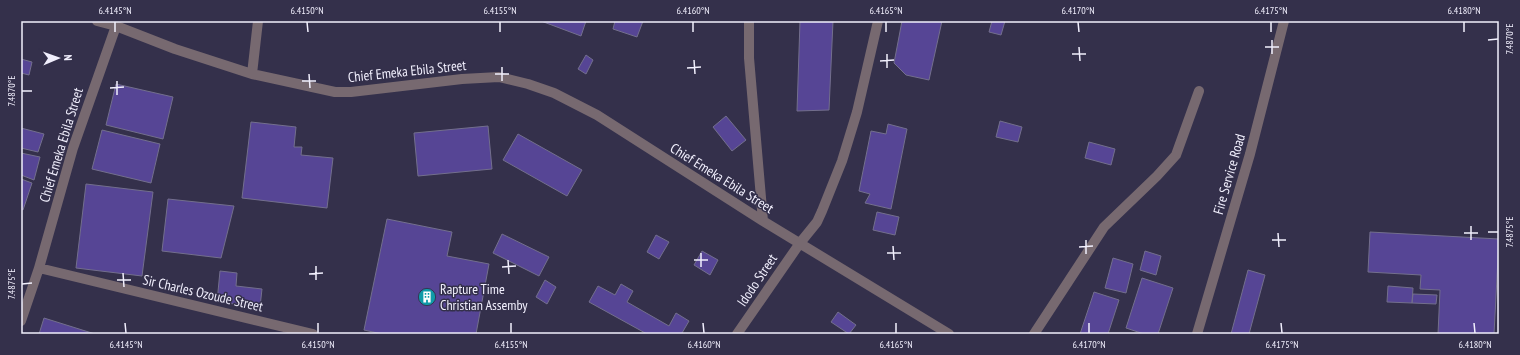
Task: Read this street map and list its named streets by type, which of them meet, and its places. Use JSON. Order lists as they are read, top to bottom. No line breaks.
{"streets":{"street":["Chief Emeka Ebila Street","Fire Service Road","Idodo Street","Sir Charles Ozoude Street"]},"crossings":[["Chief Emeka Ebila Street","Idodo Street"],["Chief Emeka Ebila Street","Sir Charles Ozoude Street"]],"places":{"building":["Rapture Time Christian Assemby"]},"north":"right","coordinates":["6.4145°N","6.4150°N","6.4155°N","6.4160°N","6.4165°N","6.4170°N","6.4175°N","6.4180°N","7.4870°E","7.4875°E"]}
